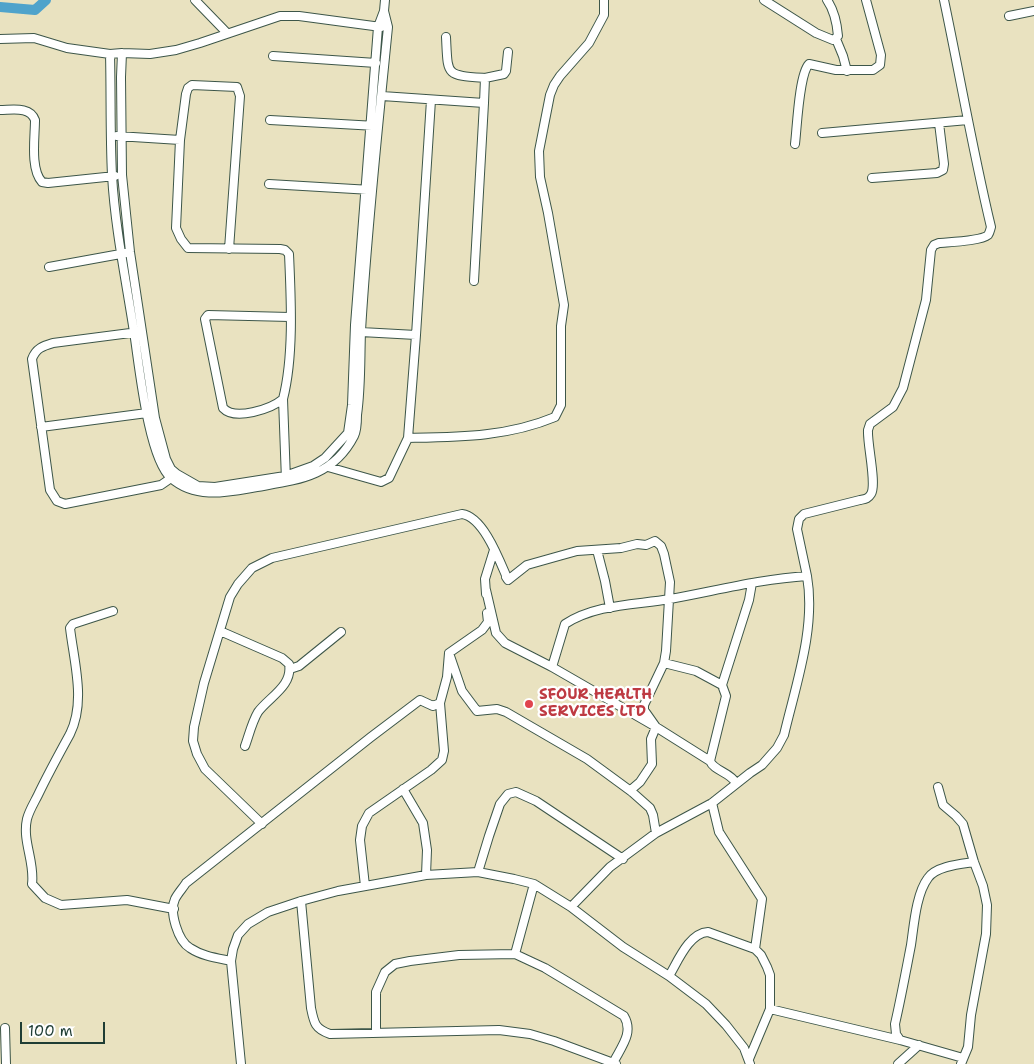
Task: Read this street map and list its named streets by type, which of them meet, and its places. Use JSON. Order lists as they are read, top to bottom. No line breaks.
{"places":["SFOUR HEALTH SERVICES LTD"],"scale_bar":"100 m"}
